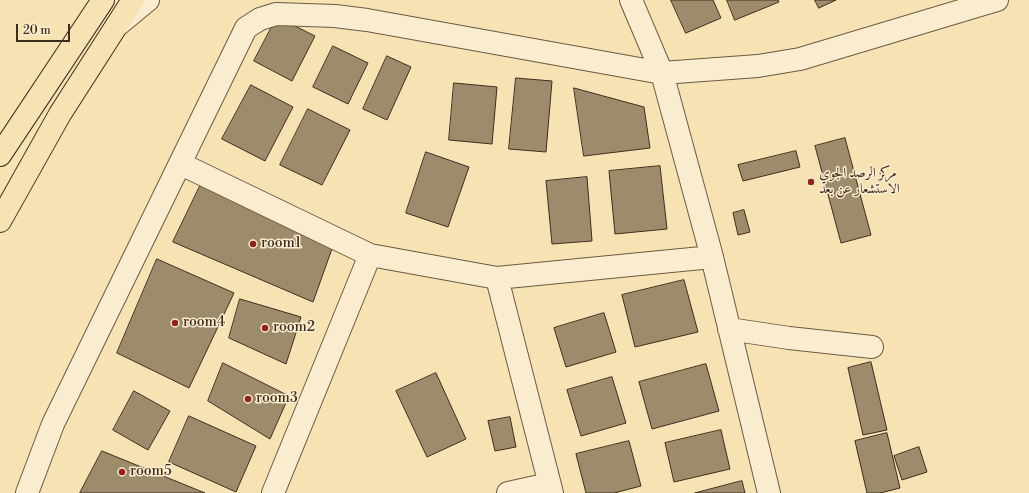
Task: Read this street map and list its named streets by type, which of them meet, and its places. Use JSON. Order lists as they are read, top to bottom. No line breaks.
{"places":["مركز الرصد الجوي الاستشعار عن بعد","room1","room4","room2","room3","room5"],"scale_bar":"20 m"}
